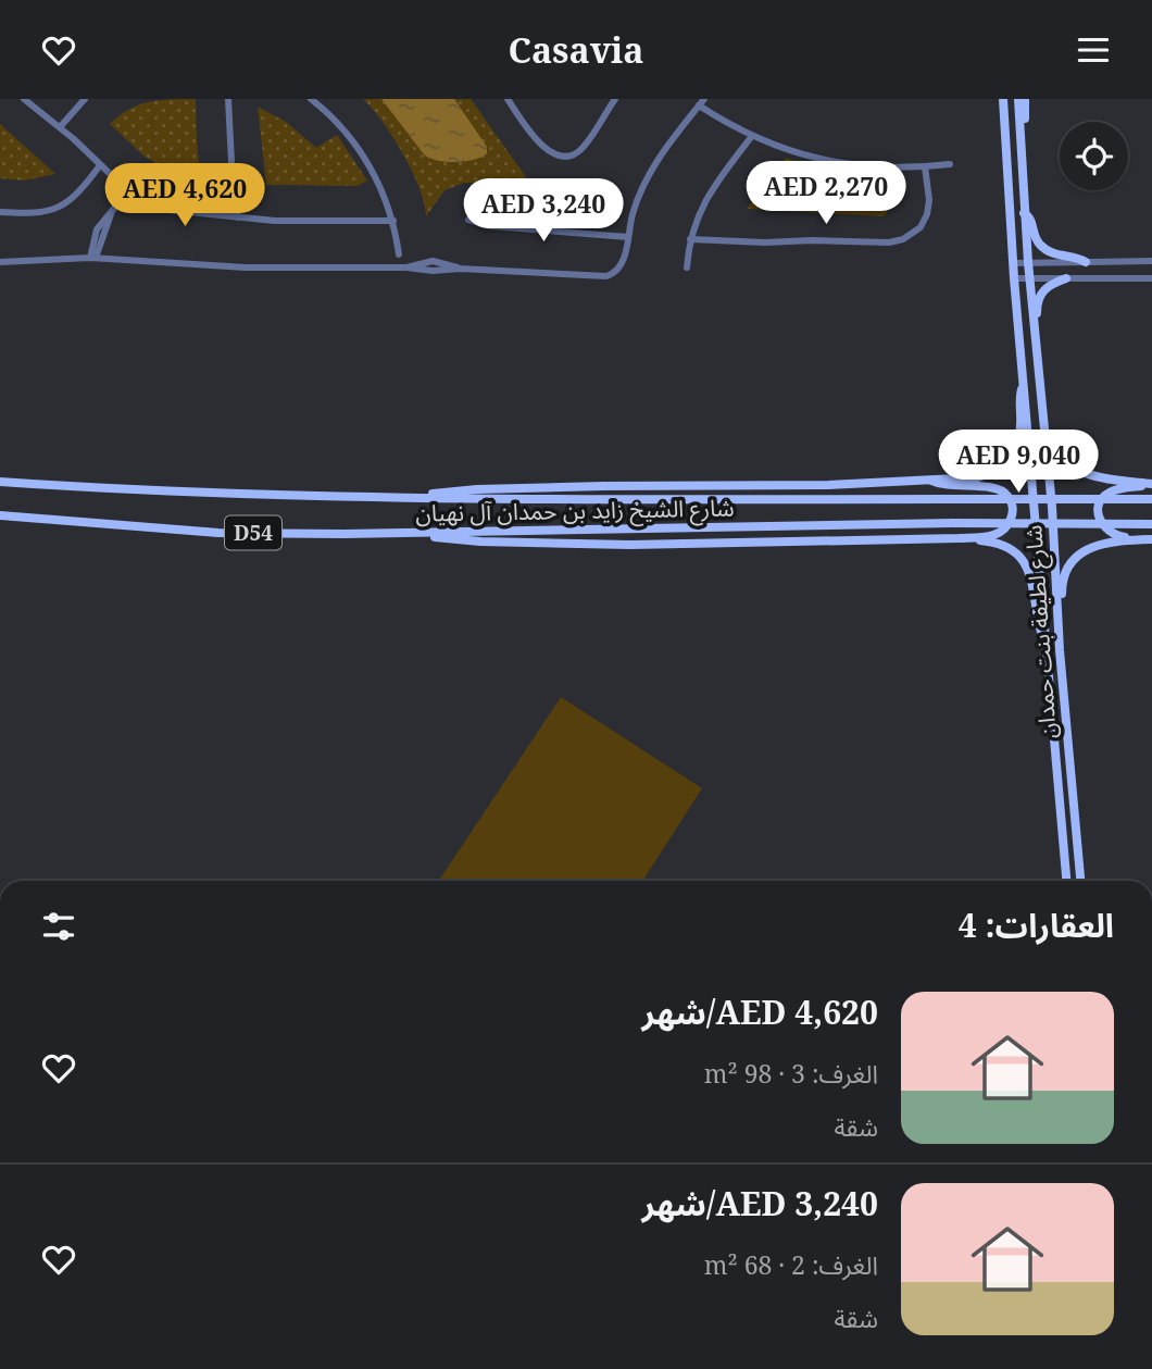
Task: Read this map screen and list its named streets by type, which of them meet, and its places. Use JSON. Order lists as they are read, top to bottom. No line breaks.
{"streets":{"main road":["شارع الشيخ زايد بن حمدان آل نهيان","D54","شارع لطيفة بنت حمدان"]},"page":{"header":"Casavia","price":["AED 2,270","AED 4,620","AED 3,240","AED 9,040"],"heading":"العقارات: 4","list":[{"name":"AED 4,620/شهر","note":"الغرف: 3 · 98 m² · شقة"},{"name":"AED 3,240/شهر","note":"الغرف: 2 · 68 m² · شقة"}]}}
